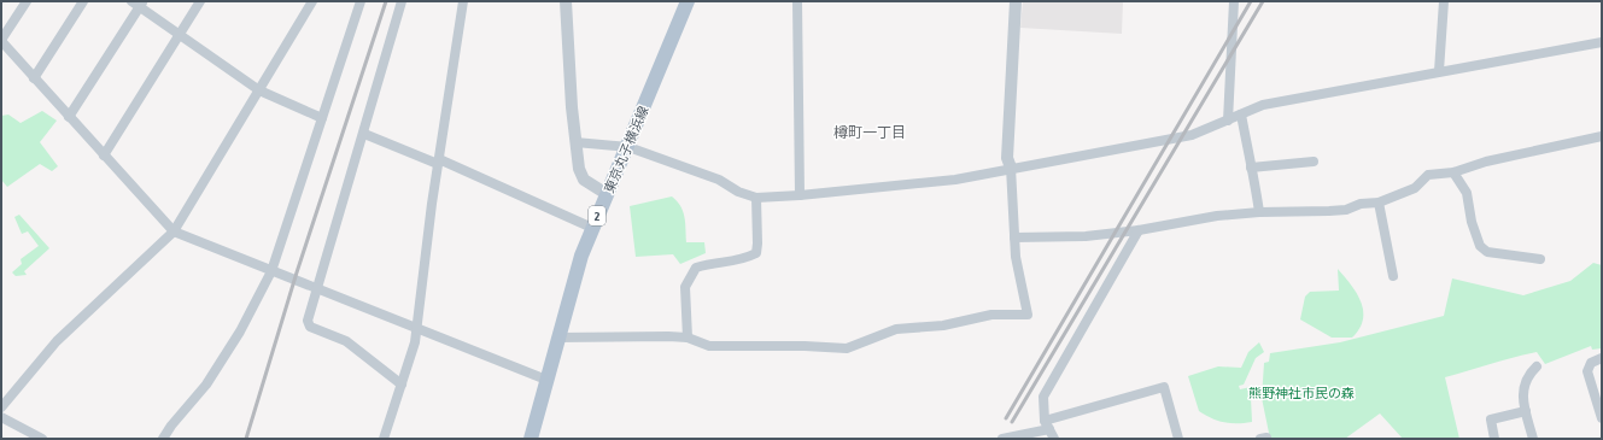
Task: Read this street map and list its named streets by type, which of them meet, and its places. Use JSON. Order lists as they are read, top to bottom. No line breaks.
{"streets":{"main road":["東京丸子横浜線","2"]},"districts":["樽町一丁目"],"parks":["熊野神社市民の森"]}
